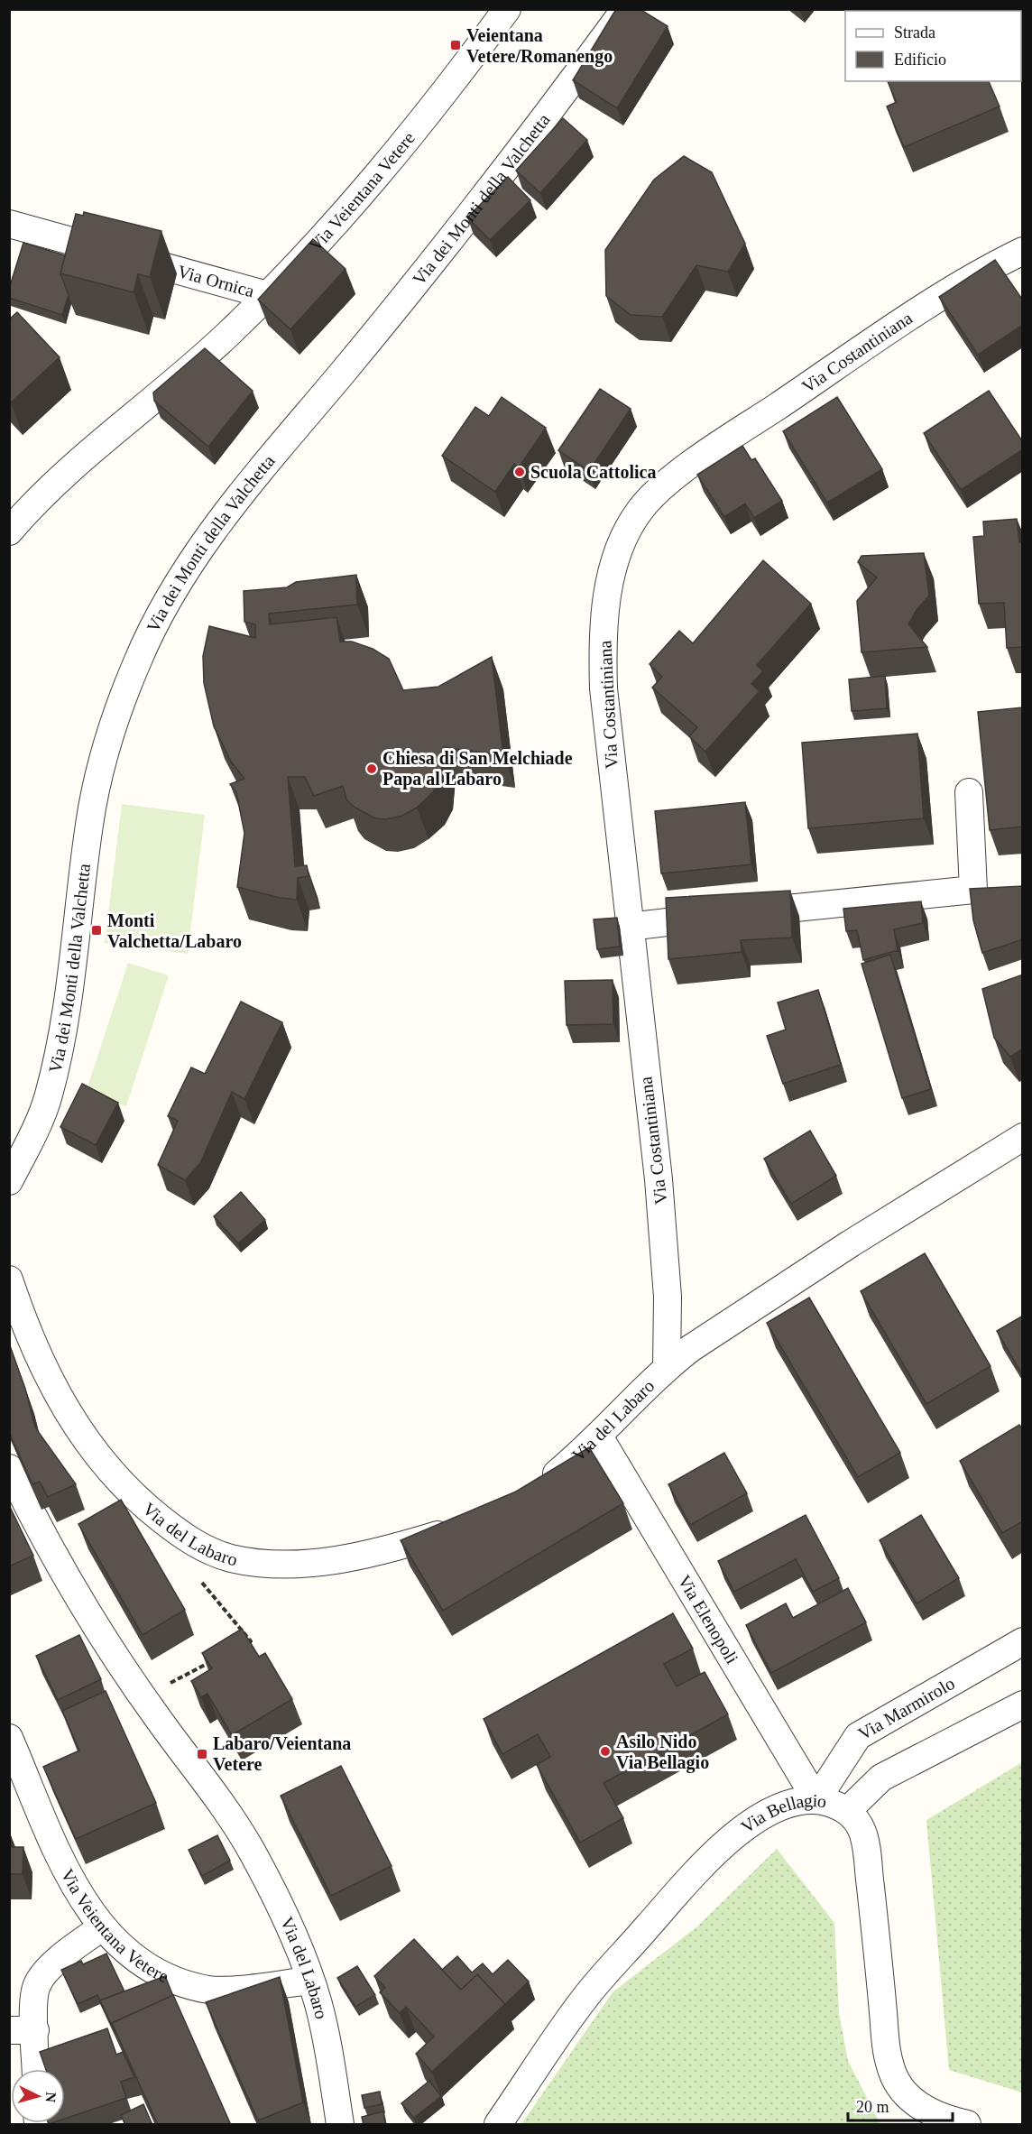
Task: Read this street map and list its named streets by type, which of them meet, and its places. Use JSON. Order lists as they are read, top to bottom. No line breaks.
{"streets":{"street":["Via Veientana Vetere","Via dei Monti della Valchetta","Via Ornica","Via Costantiniana","Via del Labaro","Via Elenopoli","Via Marmirolo","Via Bellagio"]},"crossings":[["Via Veientana Vetere","Via Ornica"],["Via Veientana Vetere","Via del Labaro"],["Via Costantiniana","Via del Labaro"],["Via del Labaro","Via Elenopoli"],["Via Elenopoli","Via Marmirolo"],["Via Elenopoli","Via Bellagio"],["Via Marmirolo","Via Bellagio"]],"places":{"transit":["Veientana Vetere/Romanengo","Monti Valchetta/Labaro","Labaro/Veientana Vetere"],"other":["Scuola Cattolica","Chiesa di San Melchiade Papa al Labaro","Asilo Nido Via Bellagio"]},"legend":["Strada","Edificio"],"scale_bar":"20 m","north":"right"}
